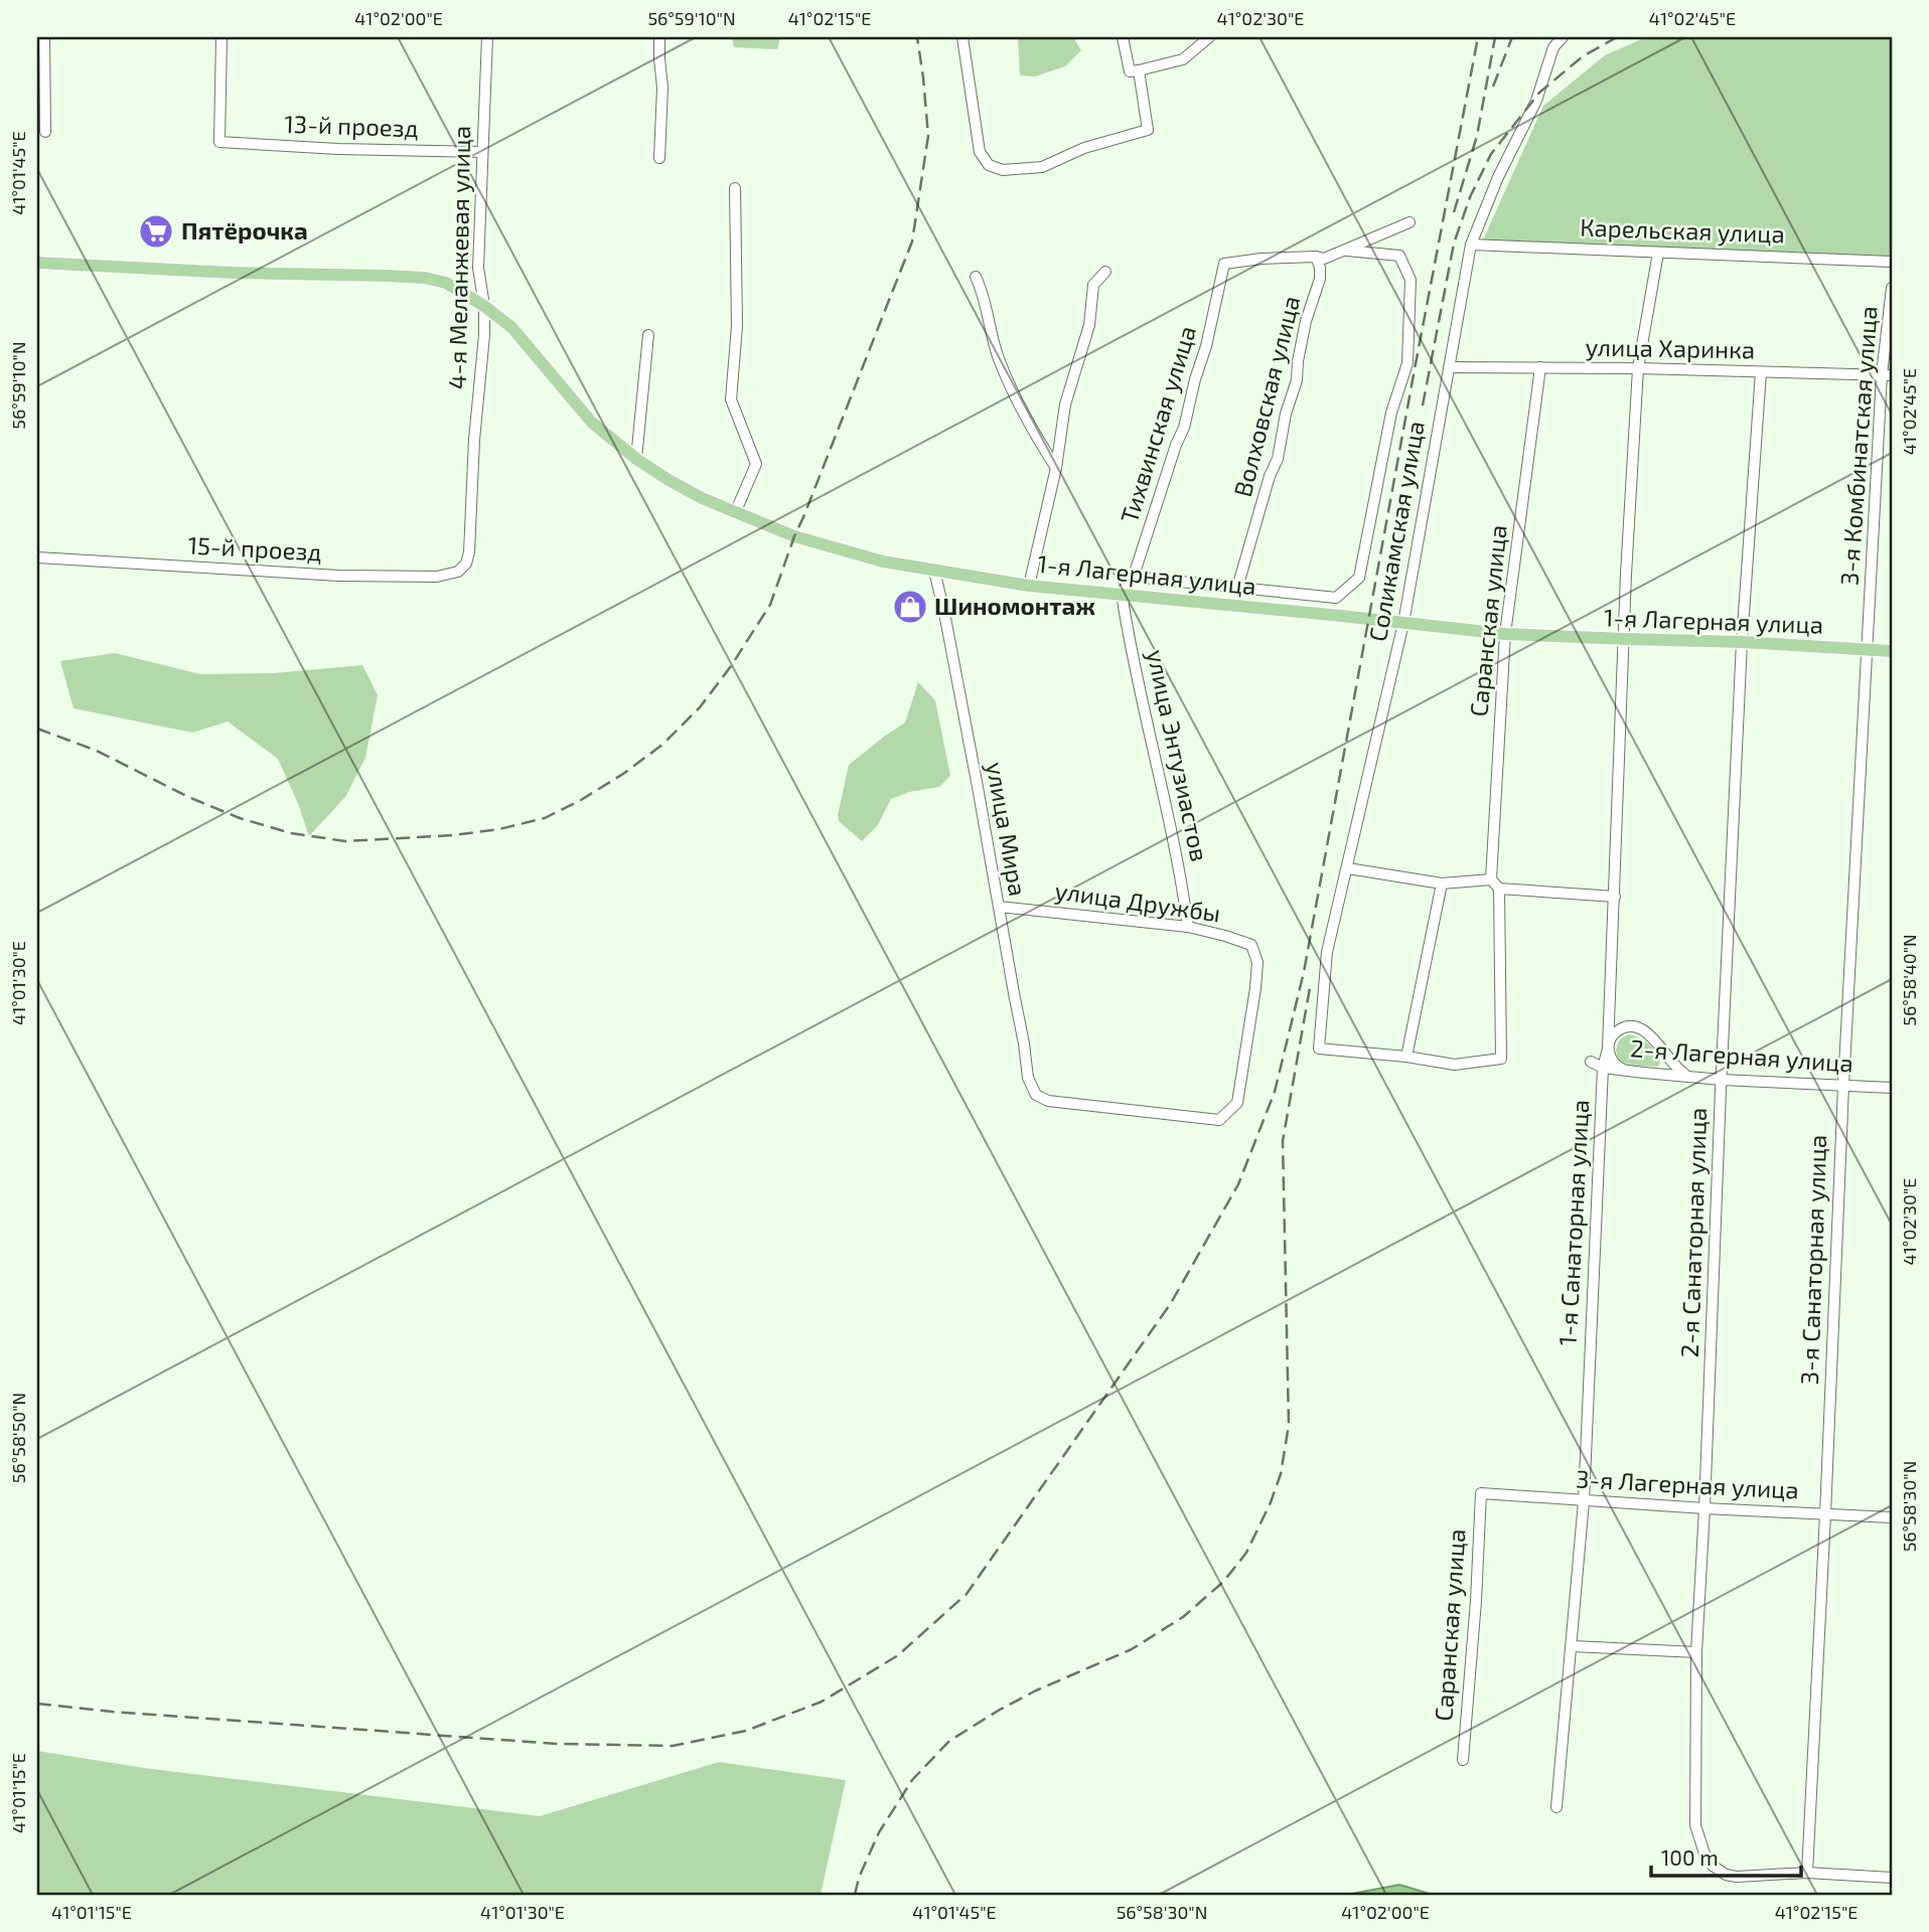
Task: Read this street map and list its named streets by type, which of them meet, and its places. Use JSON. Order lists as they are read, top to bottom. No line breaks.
{"streets":{"main road":["1-я Лагерная улица"],"street":["13-й проезд","Карельская улица","4-я Меланжевая улица","улица Харинка","Волховская улица","Тихвинская улица","3-я Комбинатская улица","Соликамская улица","15-й проезд","Саранская улица","улица Энтузиастов","улица Мира","улица Дружбы","2-я Лагерная улица","1-я Санаторная улица","2-я Санаторная улица","3-я Санаторная улица","3-я Лагерная улица"]},"crossings":[["13-й проезд","4-я Меланжевая улица"],["Карельская улица","Соликамская улица"],["Карельская улица","1-я Санаторная улица"],["4-я Меланжевая улица","15-й проезд"],["4-я Меланжевая улица","1-я Лагерная улица"],["улица Харинка","3-я Комбинатская улица"],["улица Харинка","Соликамская улица"],["улица Харинка","Саранская улица"],["улица Харинка","1-я Санаторная улица"],["улица Харинка","2-я Санаторная улица"],["Волховская улица","Тихвинская улица"],["Тихвинская улица","1-я Лагерная улица"],["Тихвинская улица","улица Энтузиастов"],["3-я Комбинатская улица","1-я Лагерная улица"],["3-я Комбинатская улица","3-я Санаторная улица"],["Соликамская улица","1-я Лагерная улица"],["1-я Лагерная улица","Саранская улица"],["1-я Лагерная улица","улица Энтузиастов"],["1-я Лагерная улица","улица Мира"],["1-я Лагерная улица","1-я Санаторная улица"],["1-я Лагерная улица","2-я Санаторная улица"],["1-я Лагерная улица","3-я Санаторная улица"],["Саранская улица","3-я Лагерная улица"],["улица Энтузиастов","улица Дружбы"],["улица Мира","улица Дружбы"],["2-я Лагерная улица","1-я Санаторная улица"],["2-я Лагерная улица","2-я Санаторная улица"],["2-я Лагерная улица","3-я Санаторная улица"],["1-я Санаторная улица","3-я Лагерная улица"],["2-я Санаторная улица","3-я Санаторная улица"],["2-я Санаторная улица","3-я Лагерная улица"],["3-я Санаторная улица","3-я Лагерная улица"]],"places":{"supermarket":["Пятёрочка"],"shop":["Шиномонтаж"]},"scale_bar":"100 m","coordinates":["41°02'00\"E","56°59'10\"N","41°02'15\"E","41°02'30\"E","41°02'45\"E","41°01'45\"E","56°58'40\"N","41°01'30\"E","56°58'50\"N","56°58'30\"N","41°01'15\"E"]}
